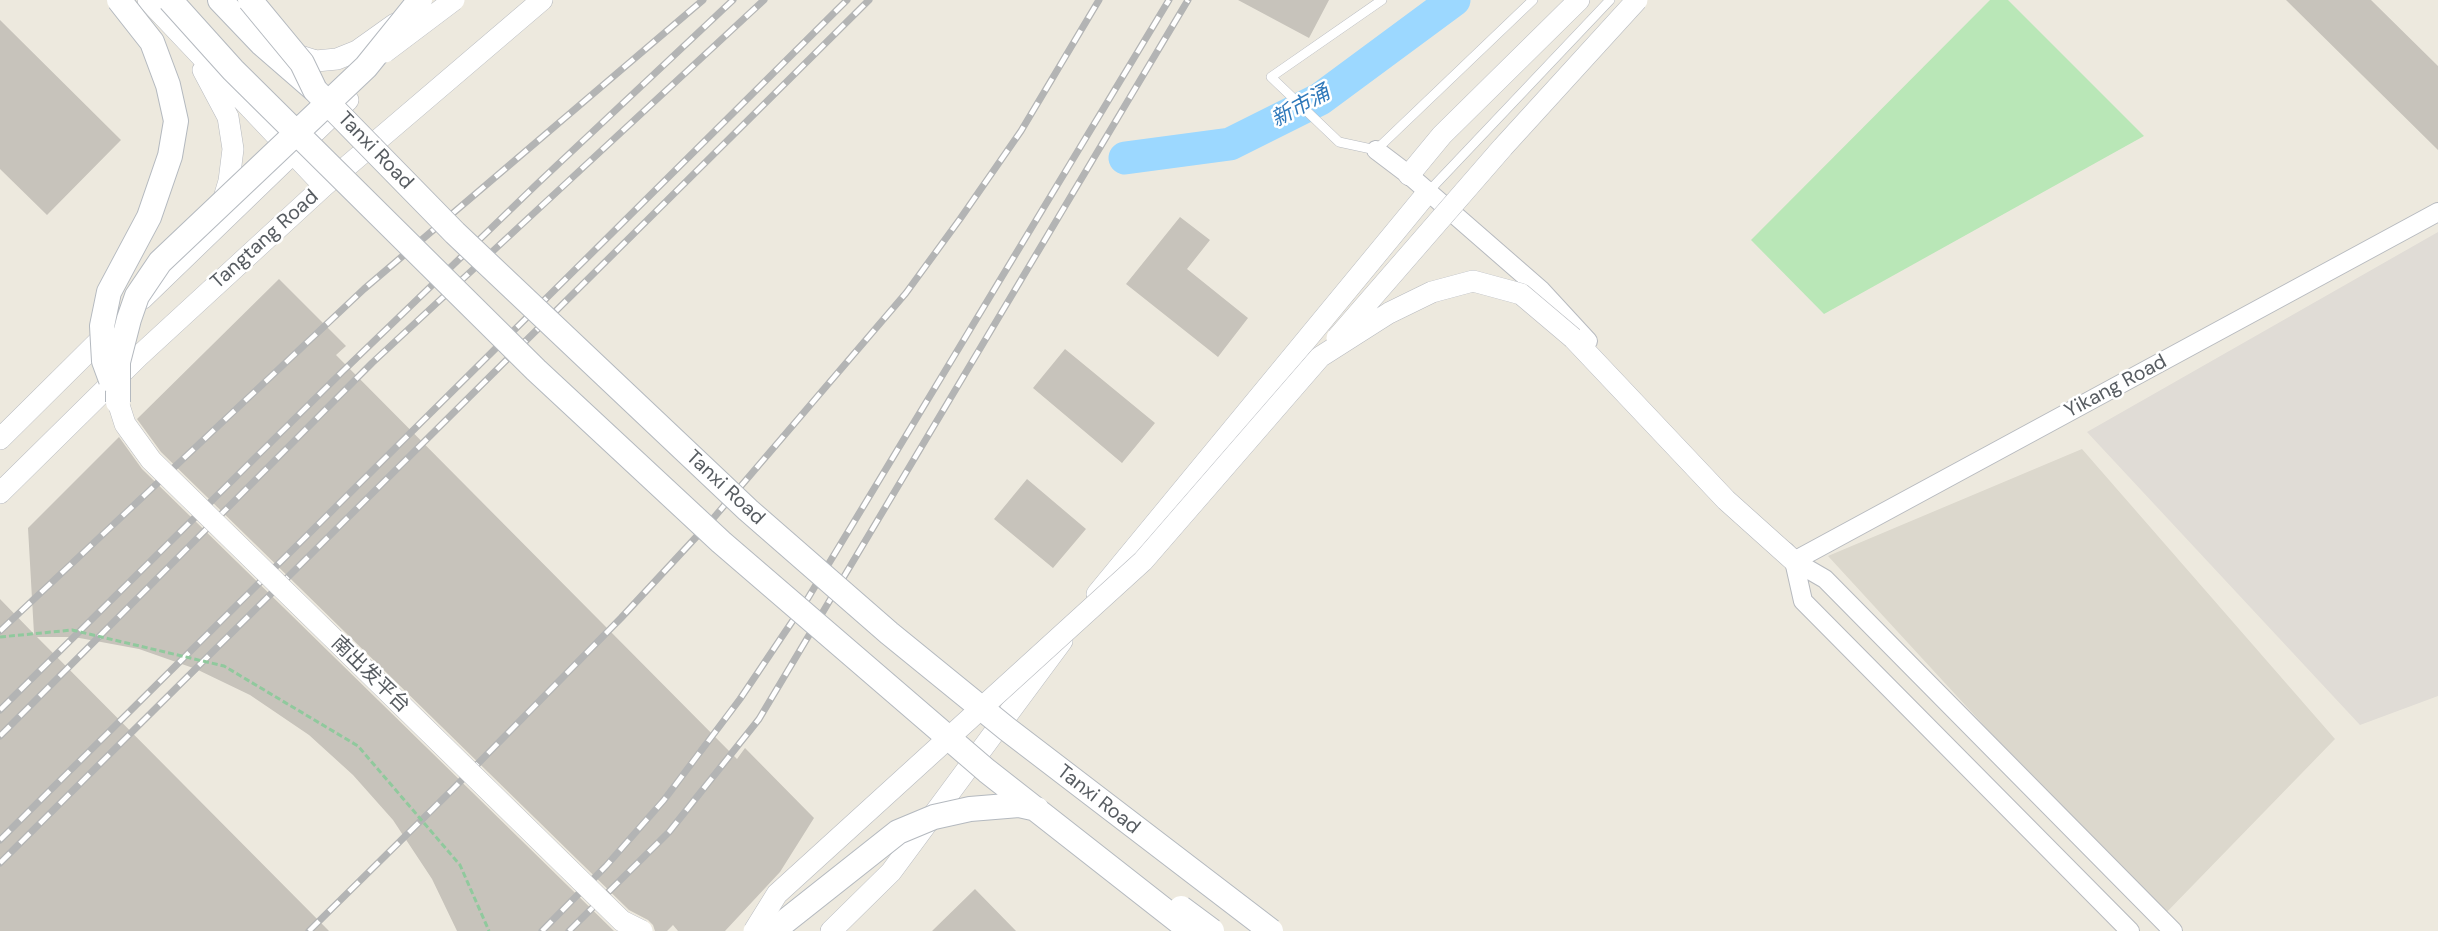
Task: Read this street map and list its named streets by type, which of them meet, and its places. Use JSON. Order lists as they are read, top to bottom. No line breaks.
{"streets":{"main road":["Tanxi Road"],"street":["Tangtang Road","Yikang Road","南出发平台"]},"water":["新市涌"]}
